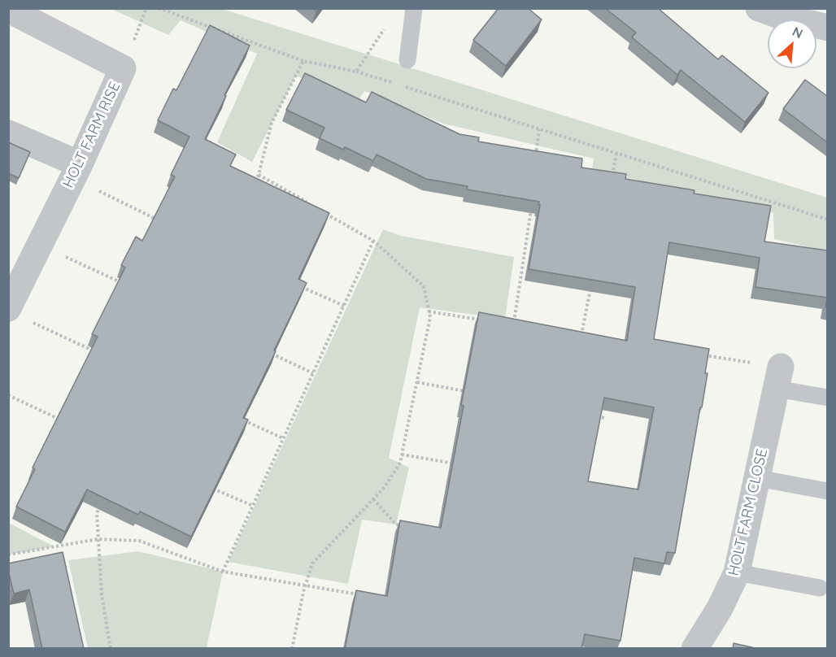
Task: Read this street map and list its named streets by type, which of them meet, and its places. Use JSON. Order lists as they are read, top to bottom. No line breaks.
{"streets":{"street":["HOLT FARM RISE","HOLT FARM CLOSE"]},"north":"top right"}
